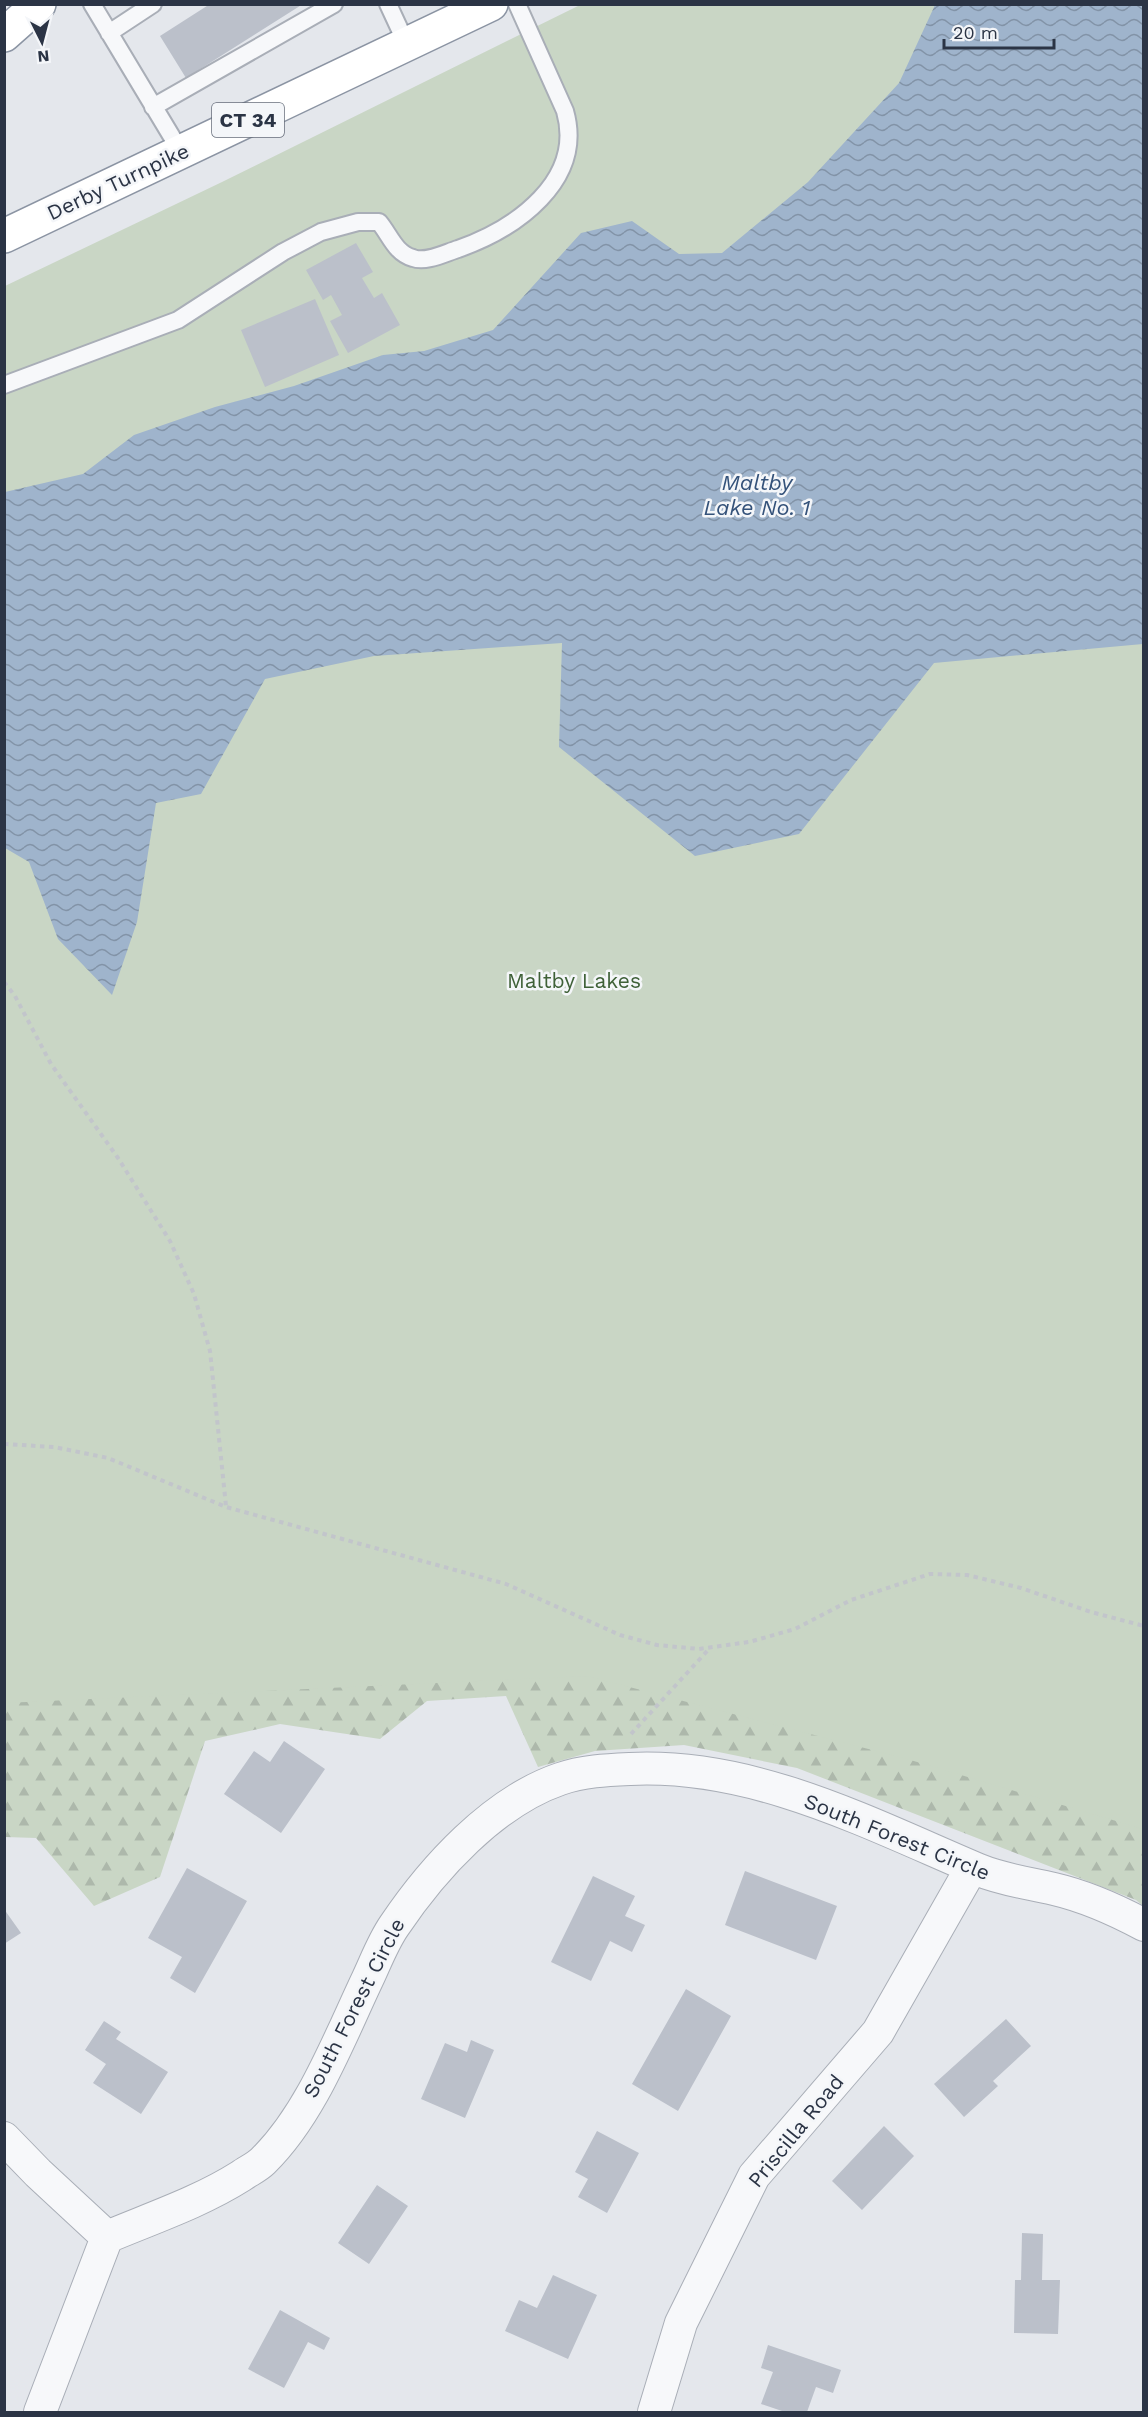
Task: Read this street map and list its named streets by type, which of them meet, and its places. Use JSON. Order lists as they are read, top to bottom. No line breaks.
{"streets":{"highway":["CT 34","Derby Turnpike"],"street":["South Forest Circle","Priscilla Road"]},"crossings":[["South Forest Circle","Priscilla Road"]],"water":["Maltby Lake No. 1"],"parks":["Maltby Lakes"],"scale_bar":"20 m","north":"bottom"}
